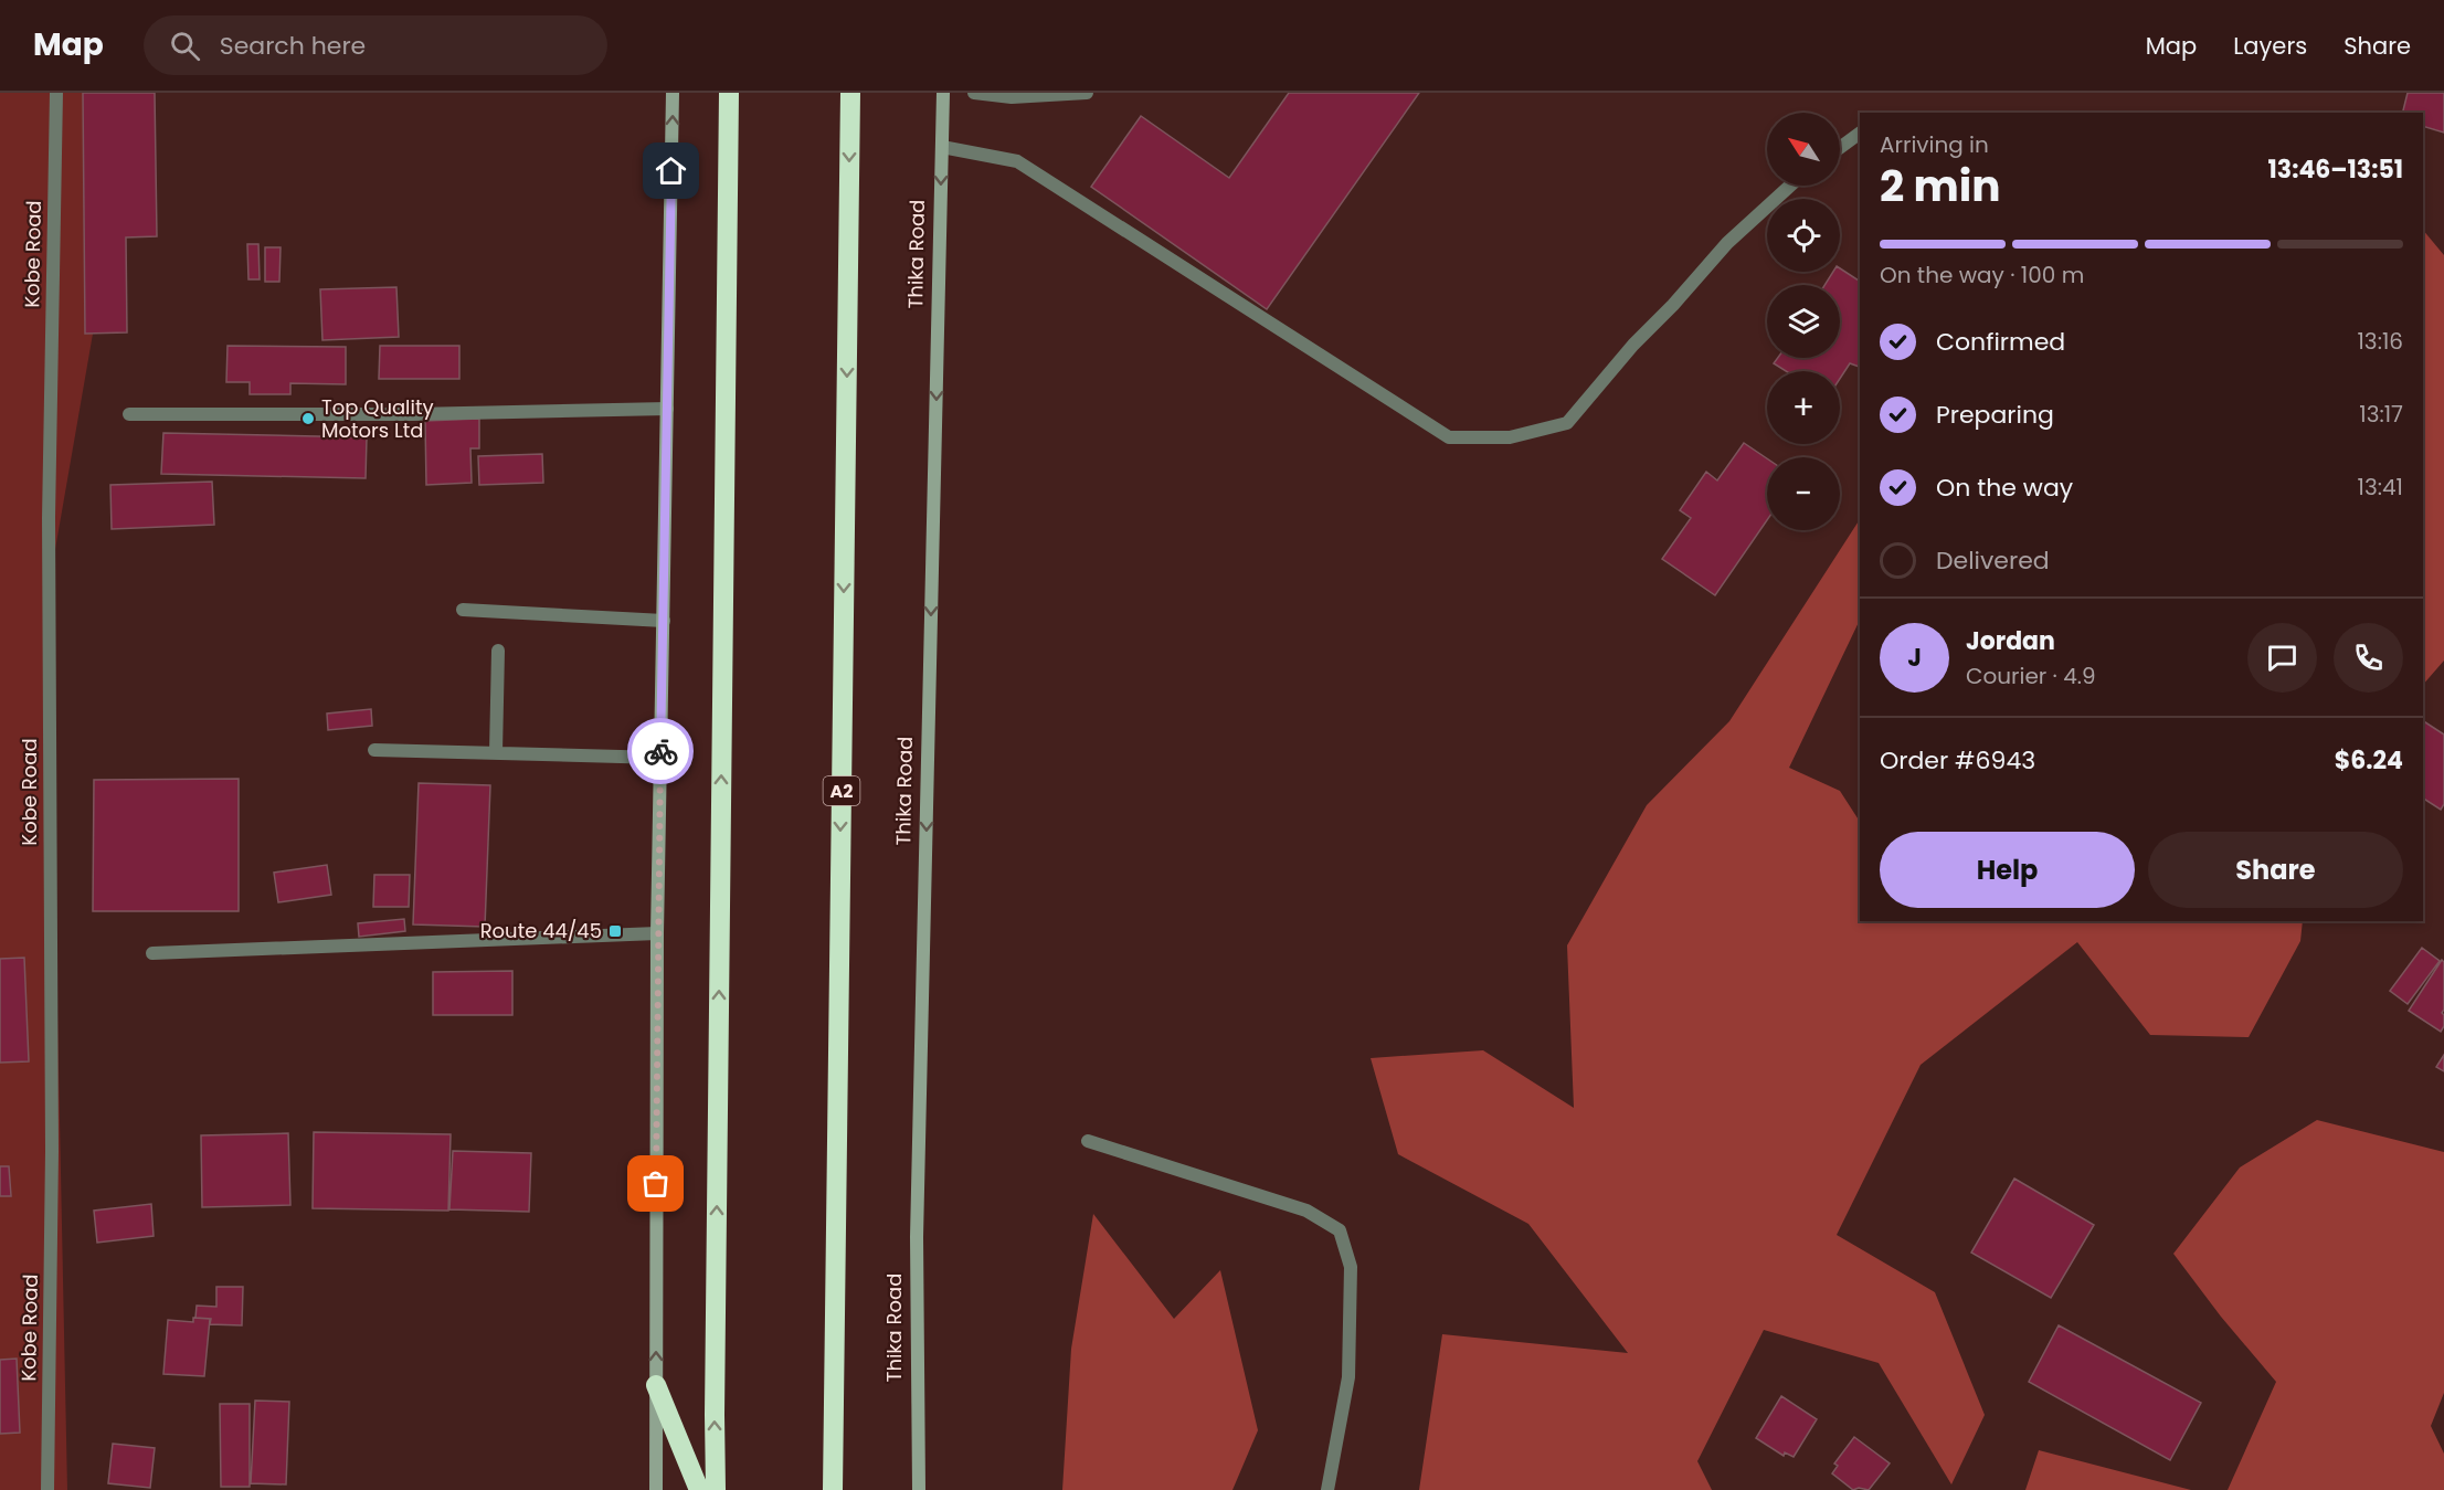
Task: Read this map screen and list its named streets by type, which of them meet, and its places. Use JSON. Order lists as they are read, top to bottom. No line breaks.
{"streets":{"highway":["A2"],"main road":["Thika Road"],"street":["Kobe Road"]},"one_way":["Thika Road"],"places":{"other":["Top Quality Motors Ltd"],"transit":["Route 44/45"]},"north":"top left","page":{"header":"Map","search":"Search here","nav":["Map","Layers","Share"],"map_buttons":["+","−"],"heading":["2 min","Arriving in","13:46–13:51"],"panel":["Jordan","Courier · 4.9","Order #6943","$6.24"],"bar":"On the way · 100 m","list":[["Confirmed","13:16"],["Preparing","13:17"],["On the way","13:41"],"Delivered"],"round":"J","buttons":["Help","Share"]}}
